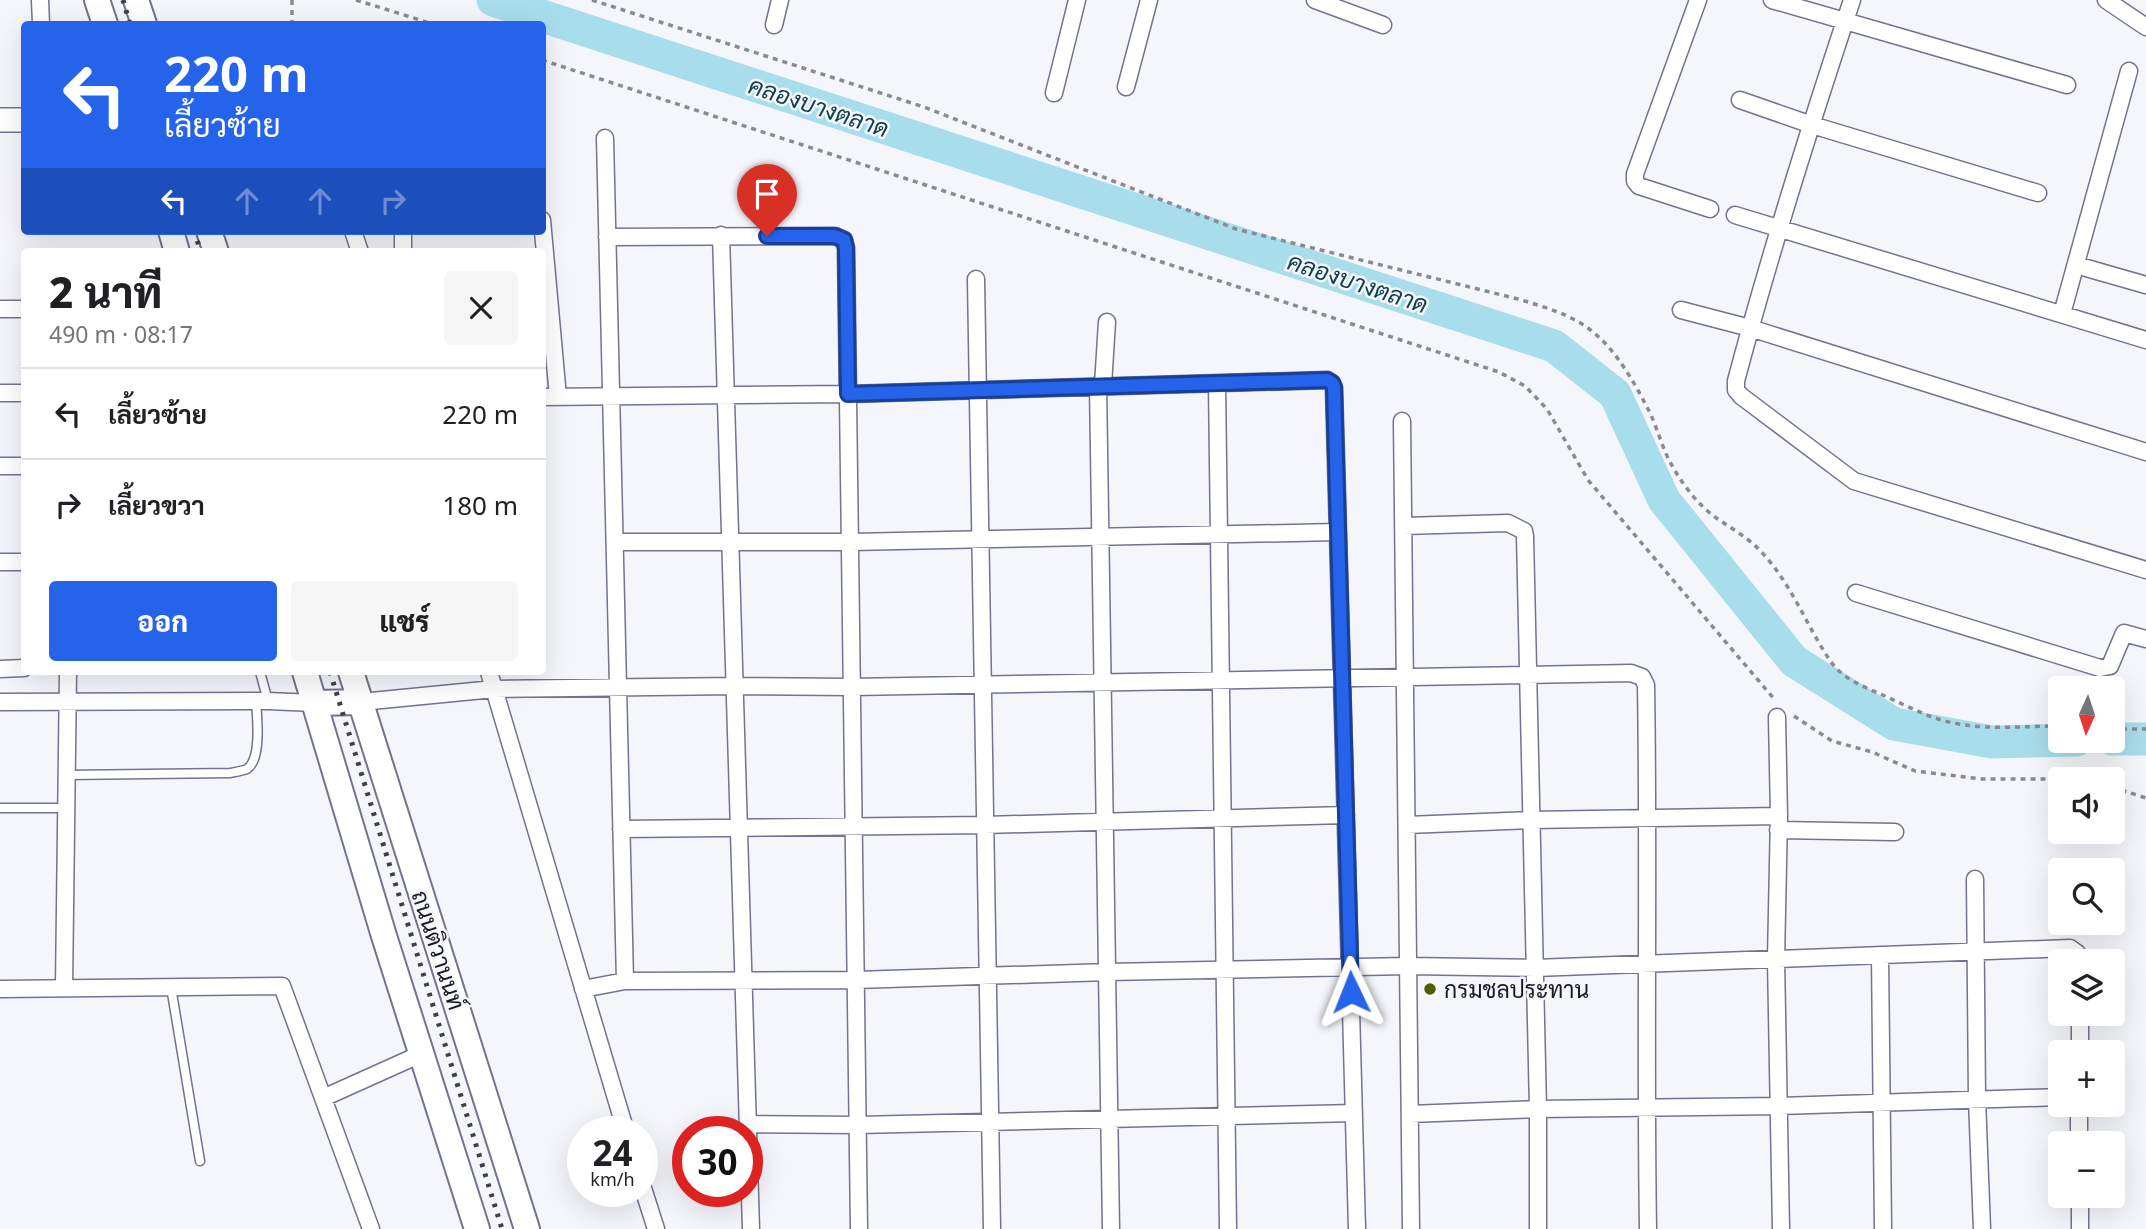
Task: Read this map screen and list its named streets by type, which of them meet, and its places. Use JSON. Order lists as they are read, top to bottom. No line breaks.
{"streets":{"main road":["ถนนติวานนท์"]},"water":["คลองบางตลาด"],"places":["กรมชลประทาน"],"north":"bottom","page":{"turn":["220 m","เลี้ยวซ้าย"],"heading":["2 นาที","490 m · 08:17"],"list":[{"name":"เลี้ยวซ้าย","value":"220 m"},{"name":"เลี้ยวขวา","value":"180 m"}],"buttons":["ออก","แชร์"],"map_buttons":["+","−"],"speed":"24 km/h","limit":"30"}}
